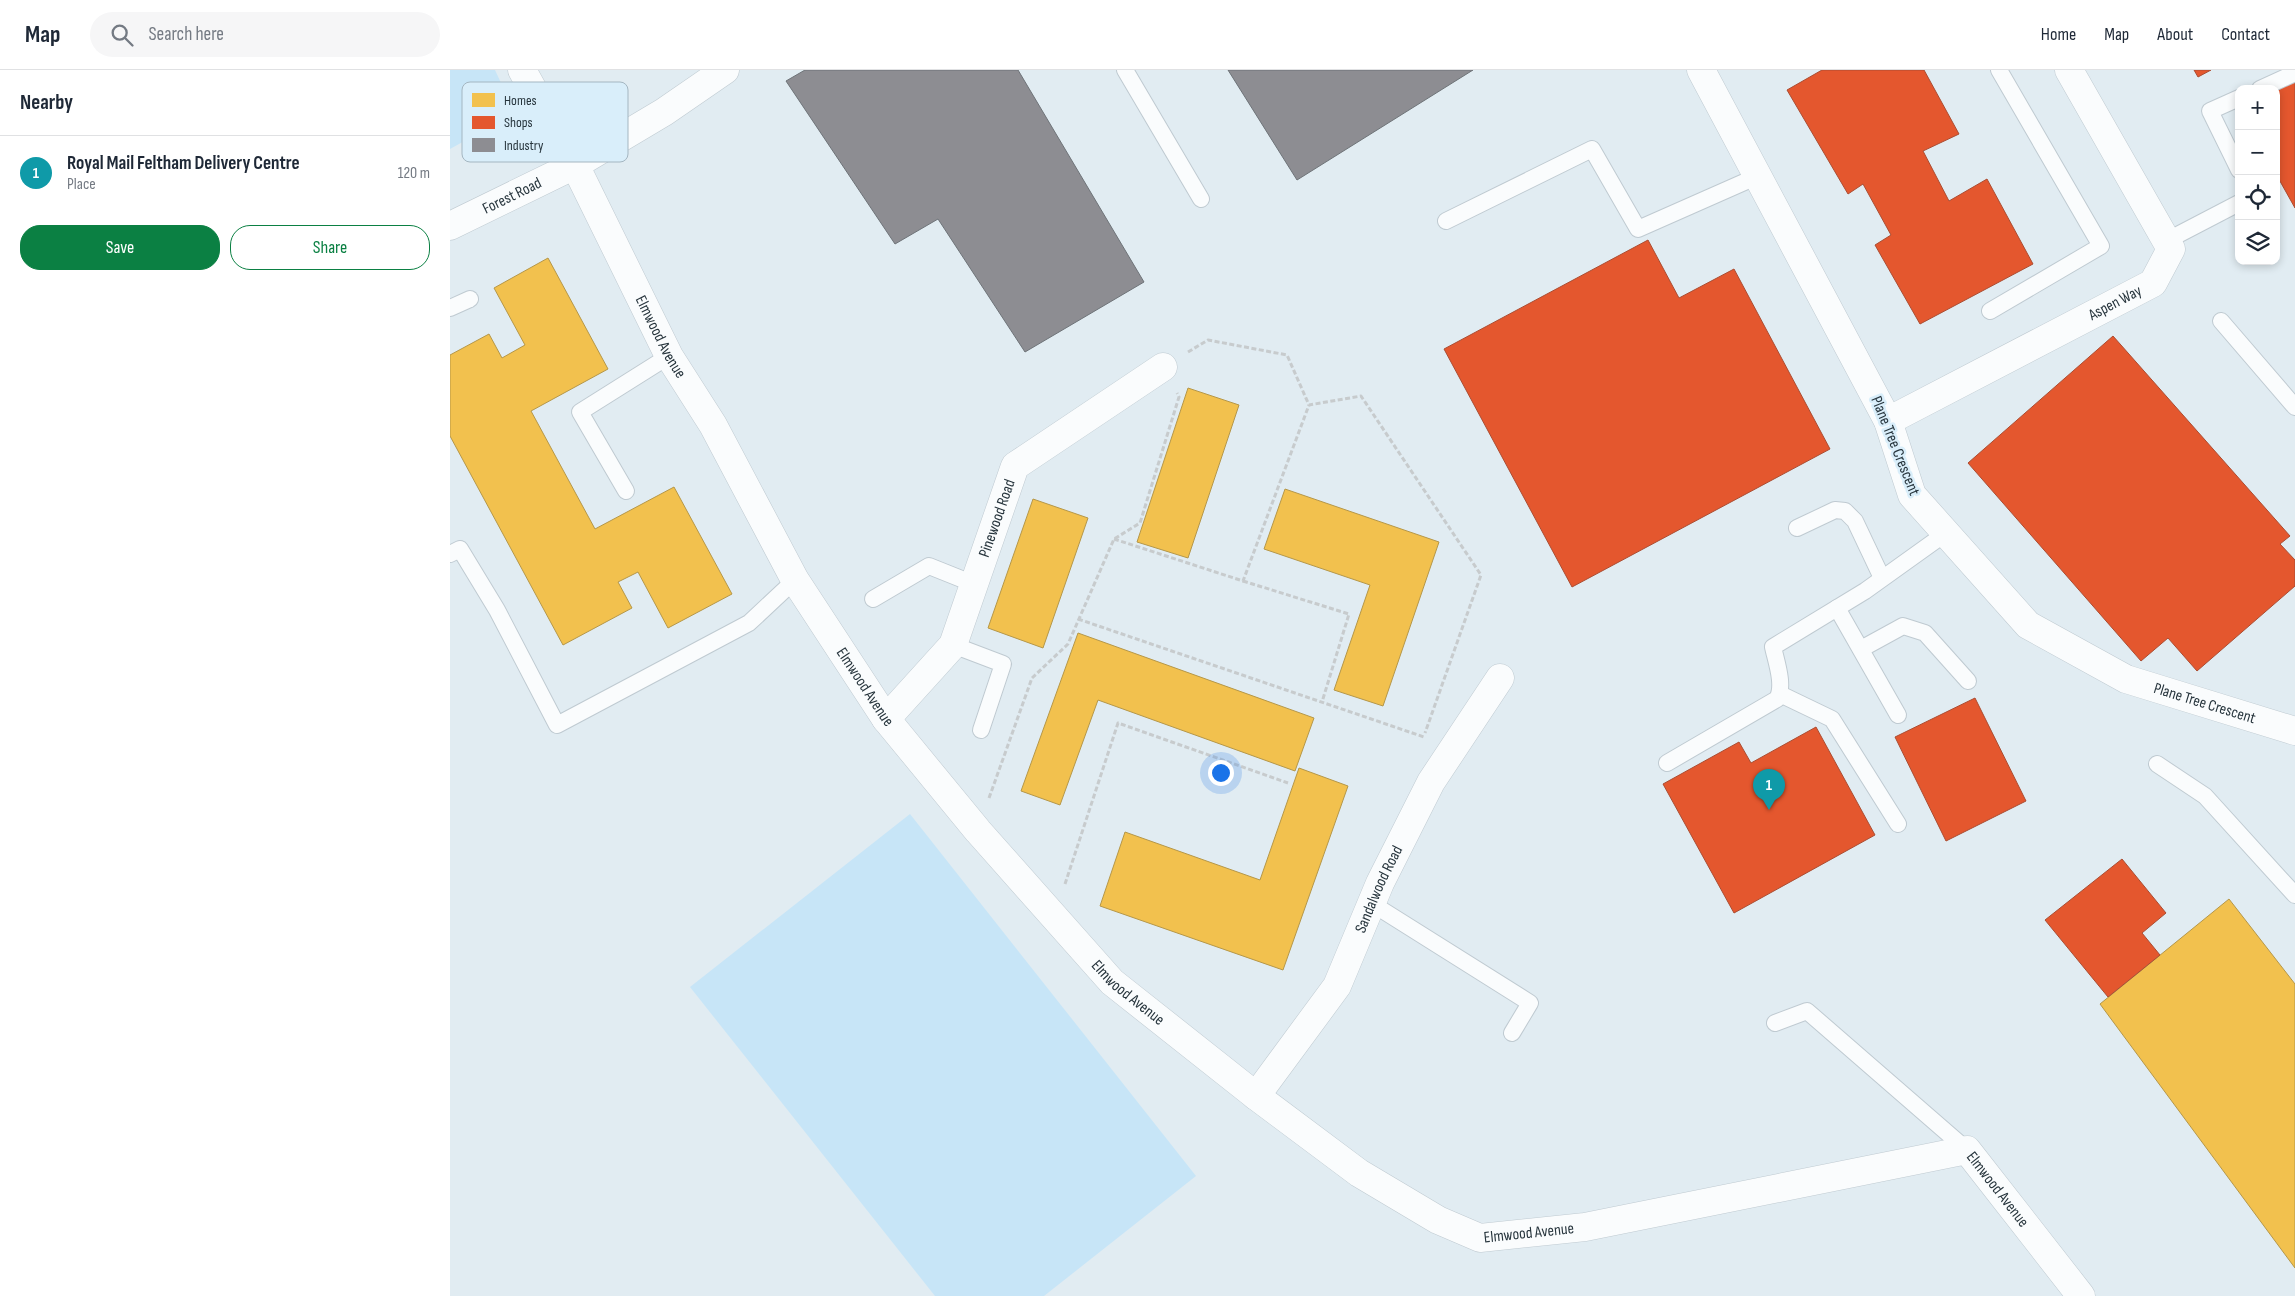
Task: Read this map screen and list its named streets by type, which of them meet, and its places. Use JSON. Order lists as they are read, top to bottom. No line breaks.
{"streets":{"street":["Forest Road","Aspen Way","Elmwood Avenue","Plane Tree Crescent","Pinewood Road","Sandalwood Road"]},"crossings":[["Forest Road","Elmwood Avenue"],["Aspen Way","Plane Tree Crescent"],["Elmwood Avenue","Pinewood Road"],["Elmwood Avenue","Sandalwood Road"]],"legend":["Homes","Shops","Industry"],"page":{"header":"Map","search":"Search here","nav":["Home","Map","About","Contact"],"heading":"Nearby","map_buttons":["+","−"],"list":[{"mark":"1","name":"Royal Mail Feltham Delivery Centre","note":"Place","value":"120 m"}],"buttons":["Save","Share"],"pins":"1"}}
